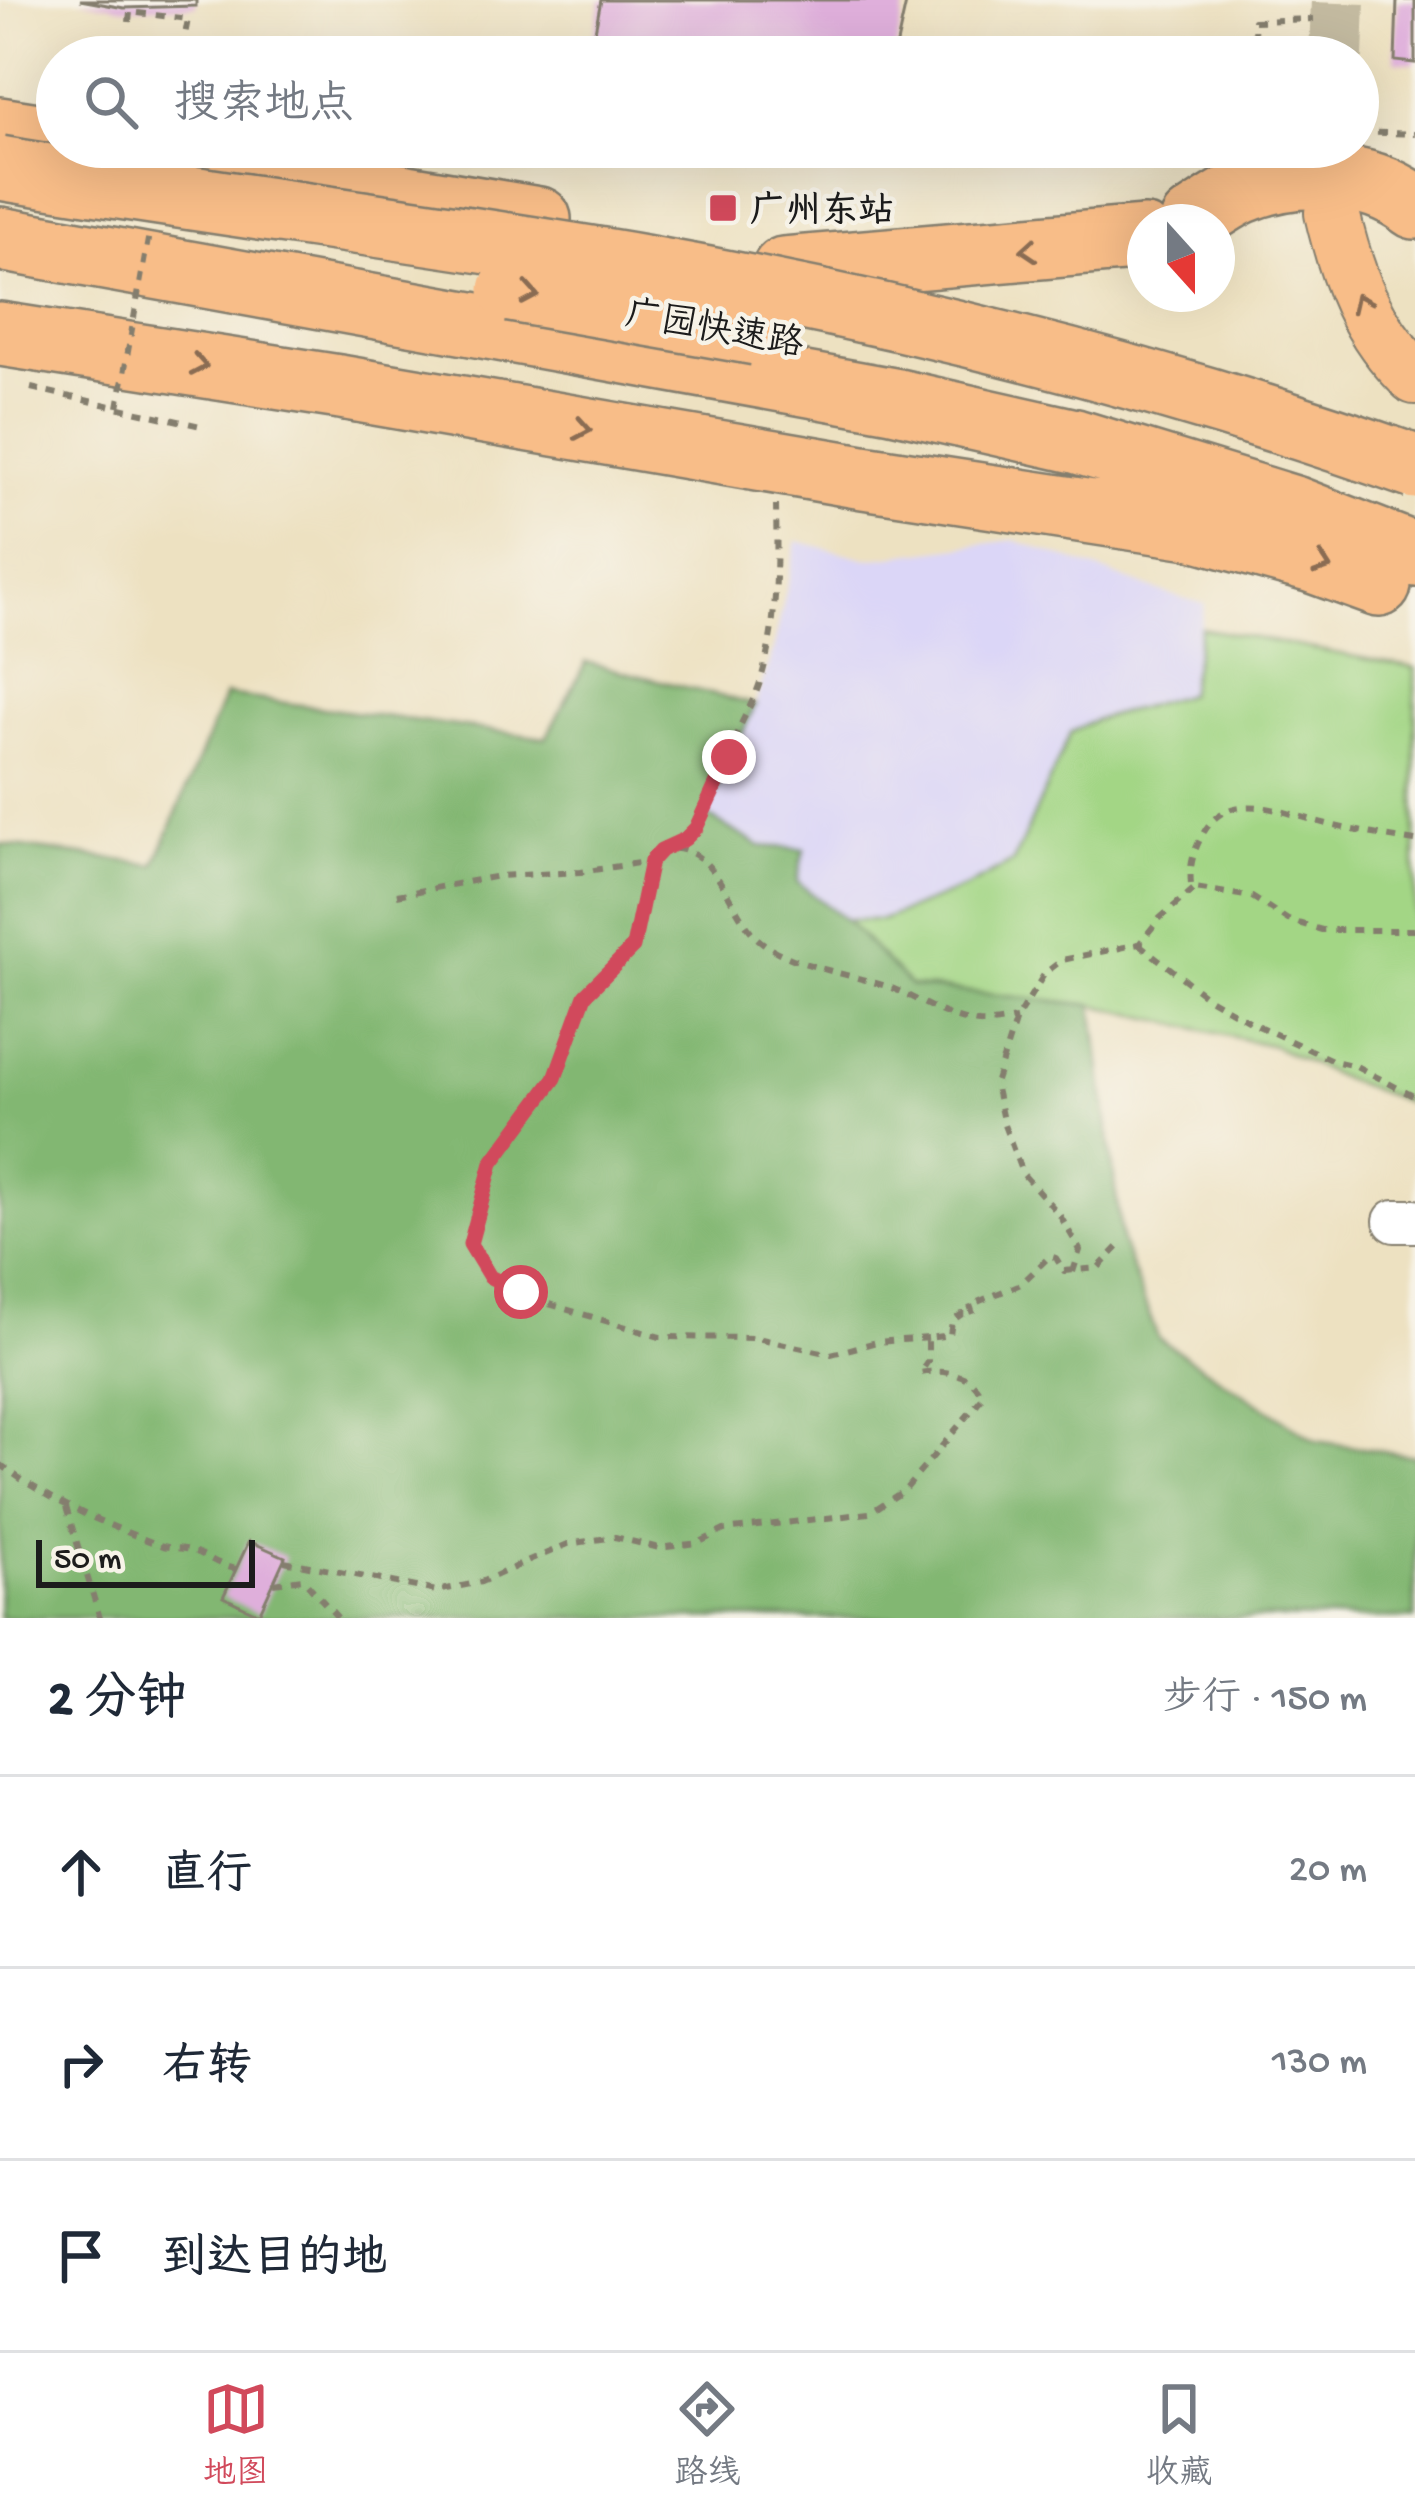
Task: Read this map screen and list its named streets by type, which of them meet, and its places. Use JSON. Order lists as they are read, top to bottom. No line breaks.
{"streets":{"highway":["广园快速路"]},"places":{"transit":["广州东站"]},"scale_bar":"50 m","north":"bottom","page":{"search":"搜索地点","scale":"50 m","heading":["2 分钟","步行 · 150 m"],"list":[["直行","20 m"],["右转","130 m"],"到达目的地"],"nav":["地图","路线","收藏"]}}
